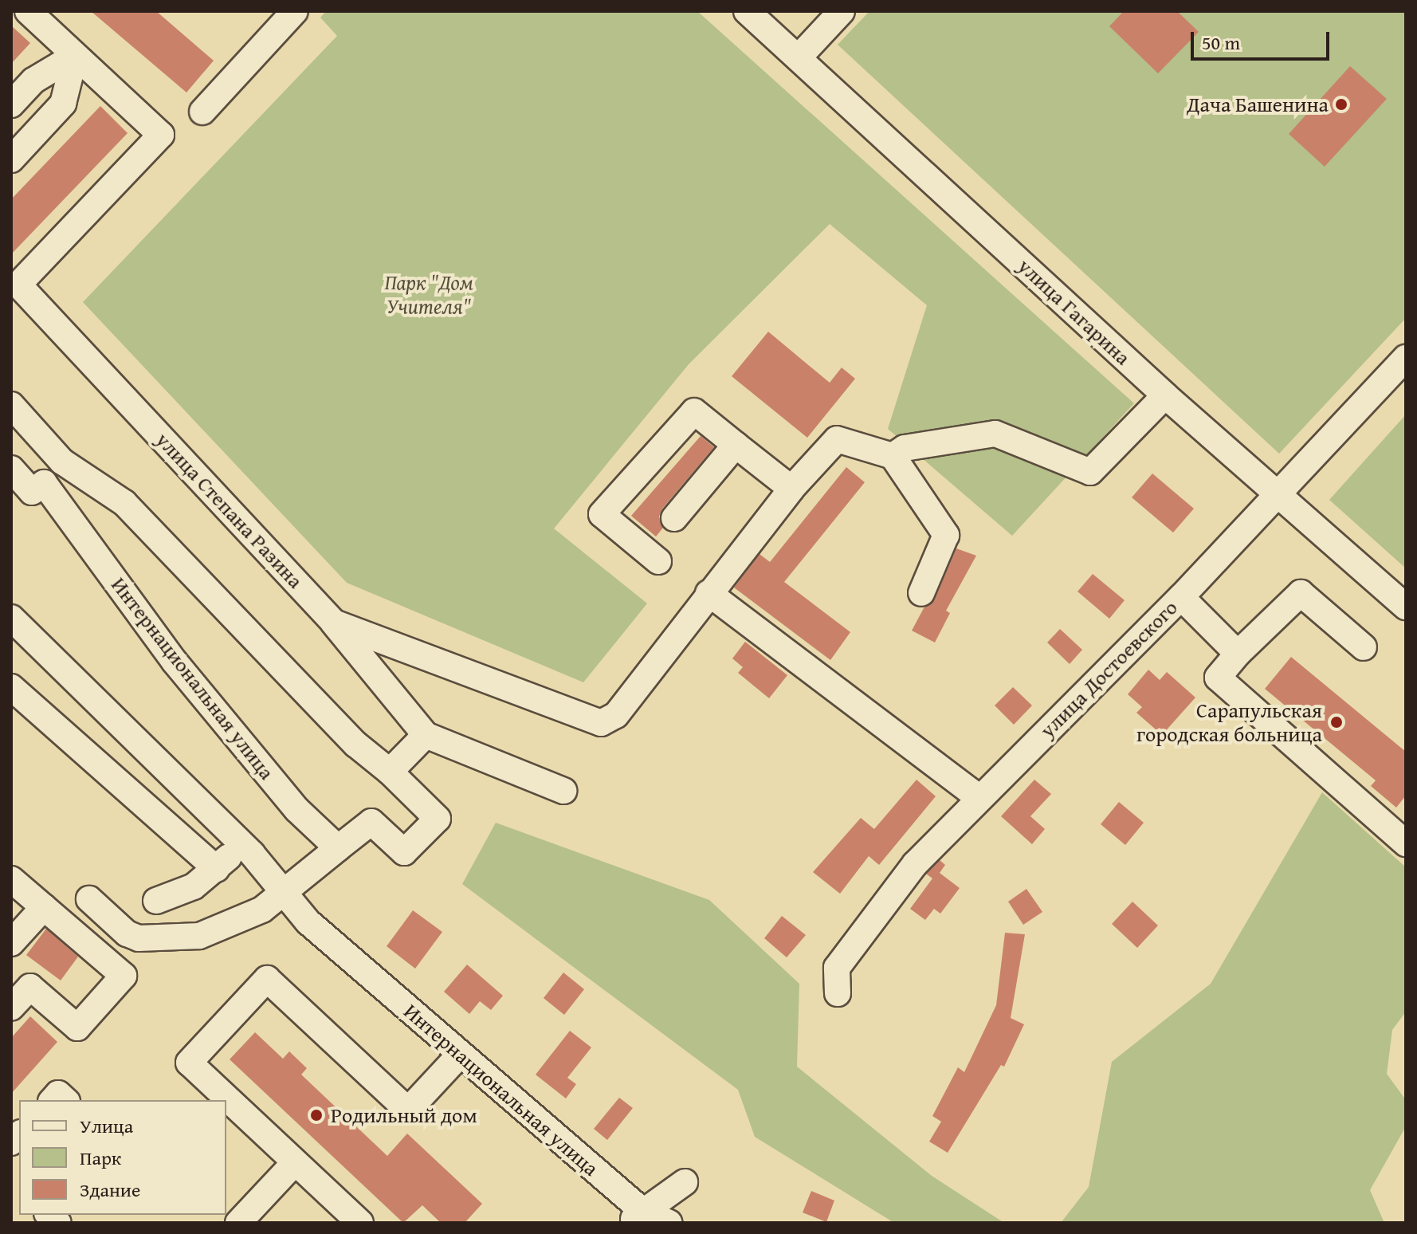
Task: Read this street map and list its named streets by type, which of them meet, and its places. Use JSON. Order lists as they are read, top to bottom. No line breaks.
{"streets":{"street":["улица Гагарина","улица Степана Разина","улица Достоевского","Интернациональная улица"]},"crossings":[["улица Гагарина","улица Достоевского"]],"parks":["Парк \"Дом Учителя\""],"places":["Дача Башенина","Сарапульская городская больница","Родильный дом"],"legend":["Улица","Парк","Здание"],"scale_bar":"50 m"}
